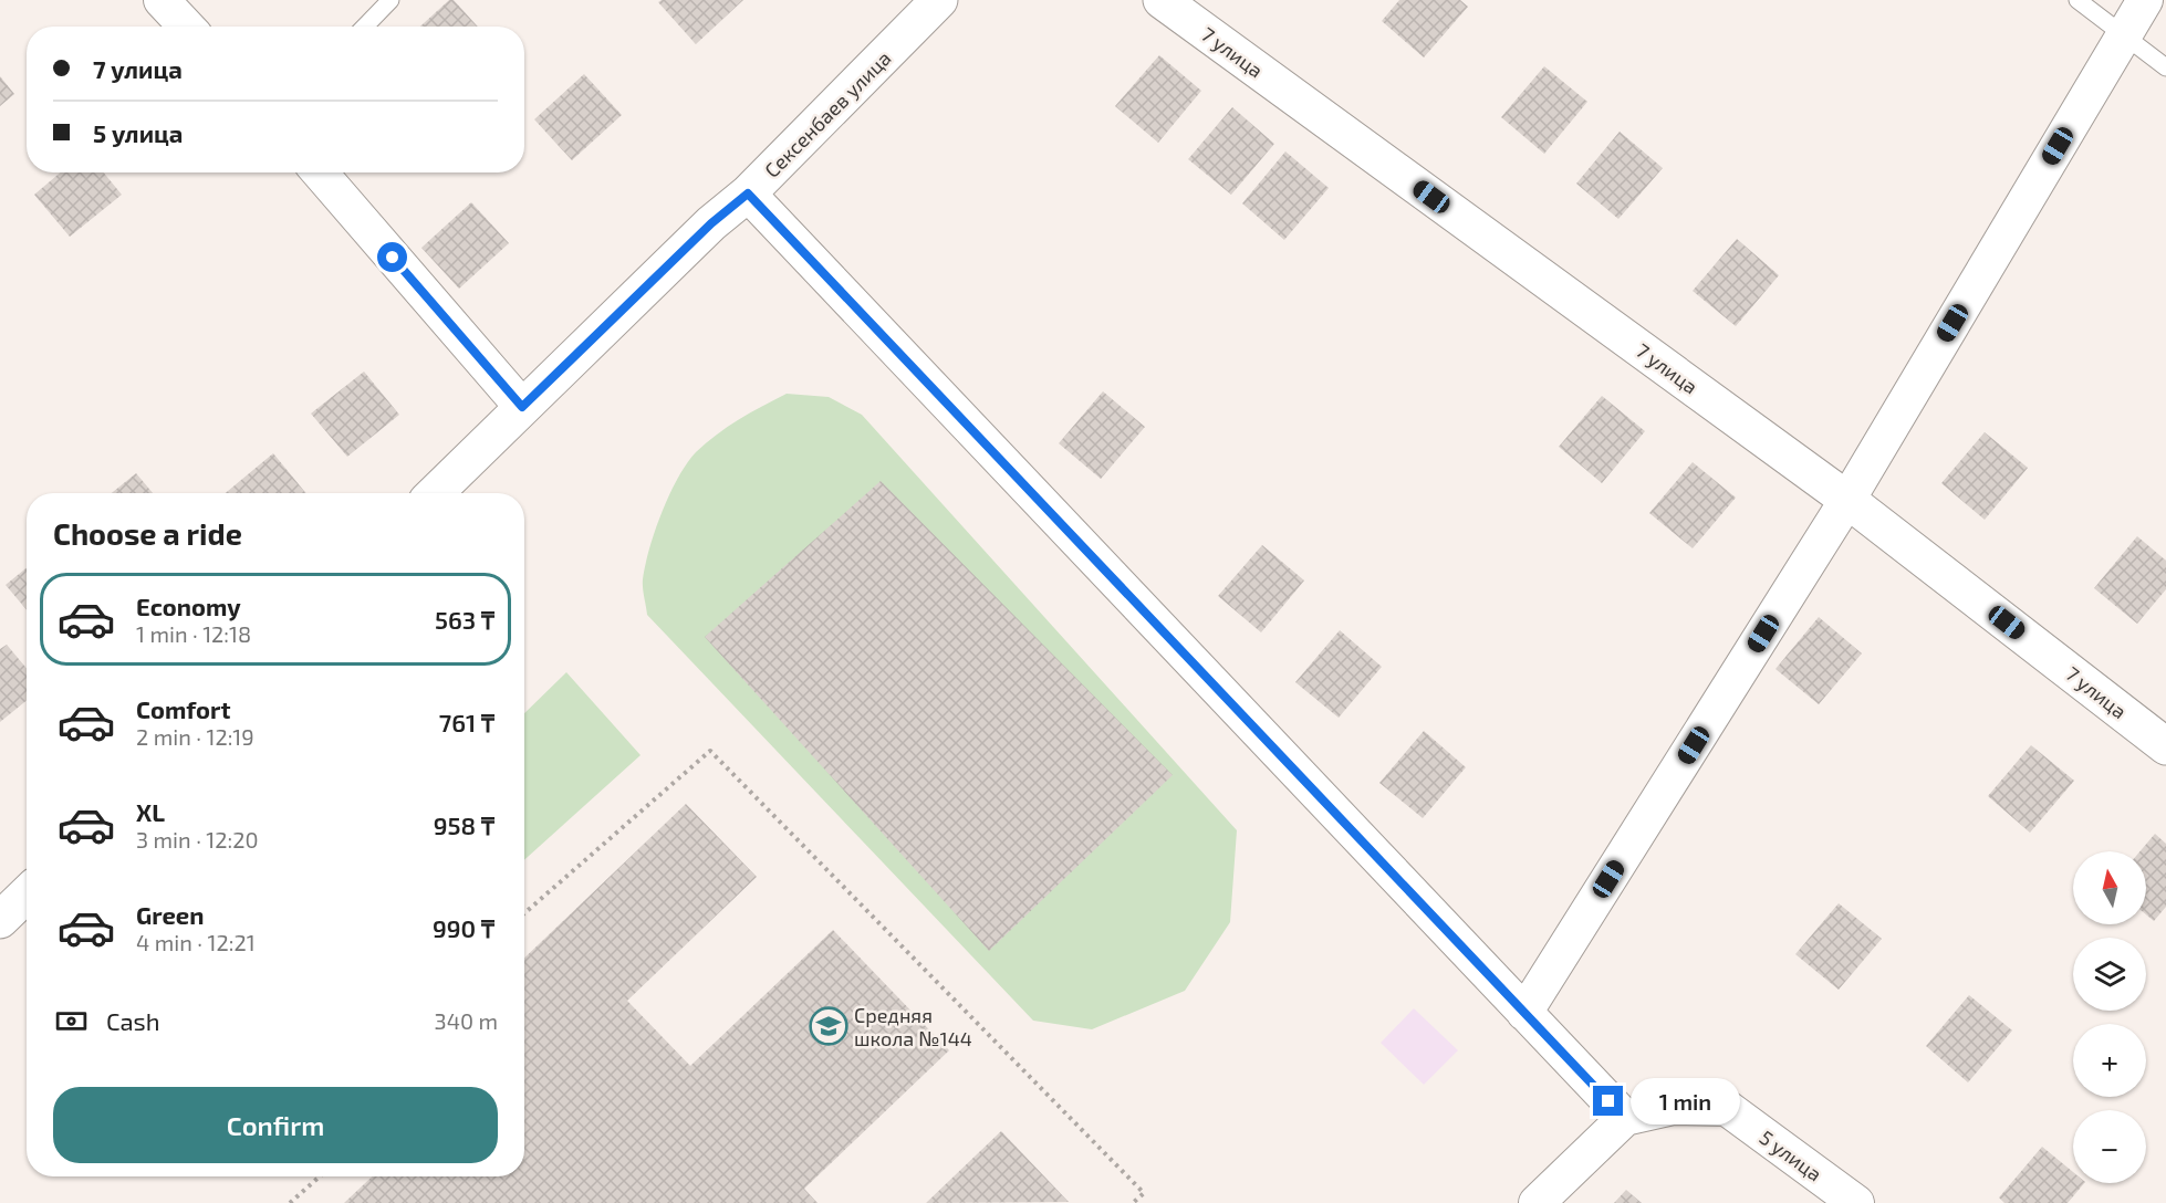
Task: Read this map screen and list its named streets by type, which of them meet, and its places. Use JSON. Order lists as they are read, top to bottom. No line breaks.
{"streets":{"street":["7 улица","Сексенбаев улица","5 улица"]},"places":{"school or university":["Средняя школа №144"]},"north":"top","page":{"banner":["7 улица","5 улица"],"heading":"Choose a ride","list":[{"name":"Economy","note":"1 min · 12:18","value":"563 ₸"},{"name":"Comfort","note":"2 min · 12:19","value":"761 ₸"},{"name":"XL","note":"3 min · 12:20","value":"958 ₸"},{"name":"Green","note":"4 min · 12:21","value":"990 ₸"}],"map_buttons":["+","−"],"pay":["Cash","340 m"],"buttons":"Confirm","bubble":"1 min"}}
